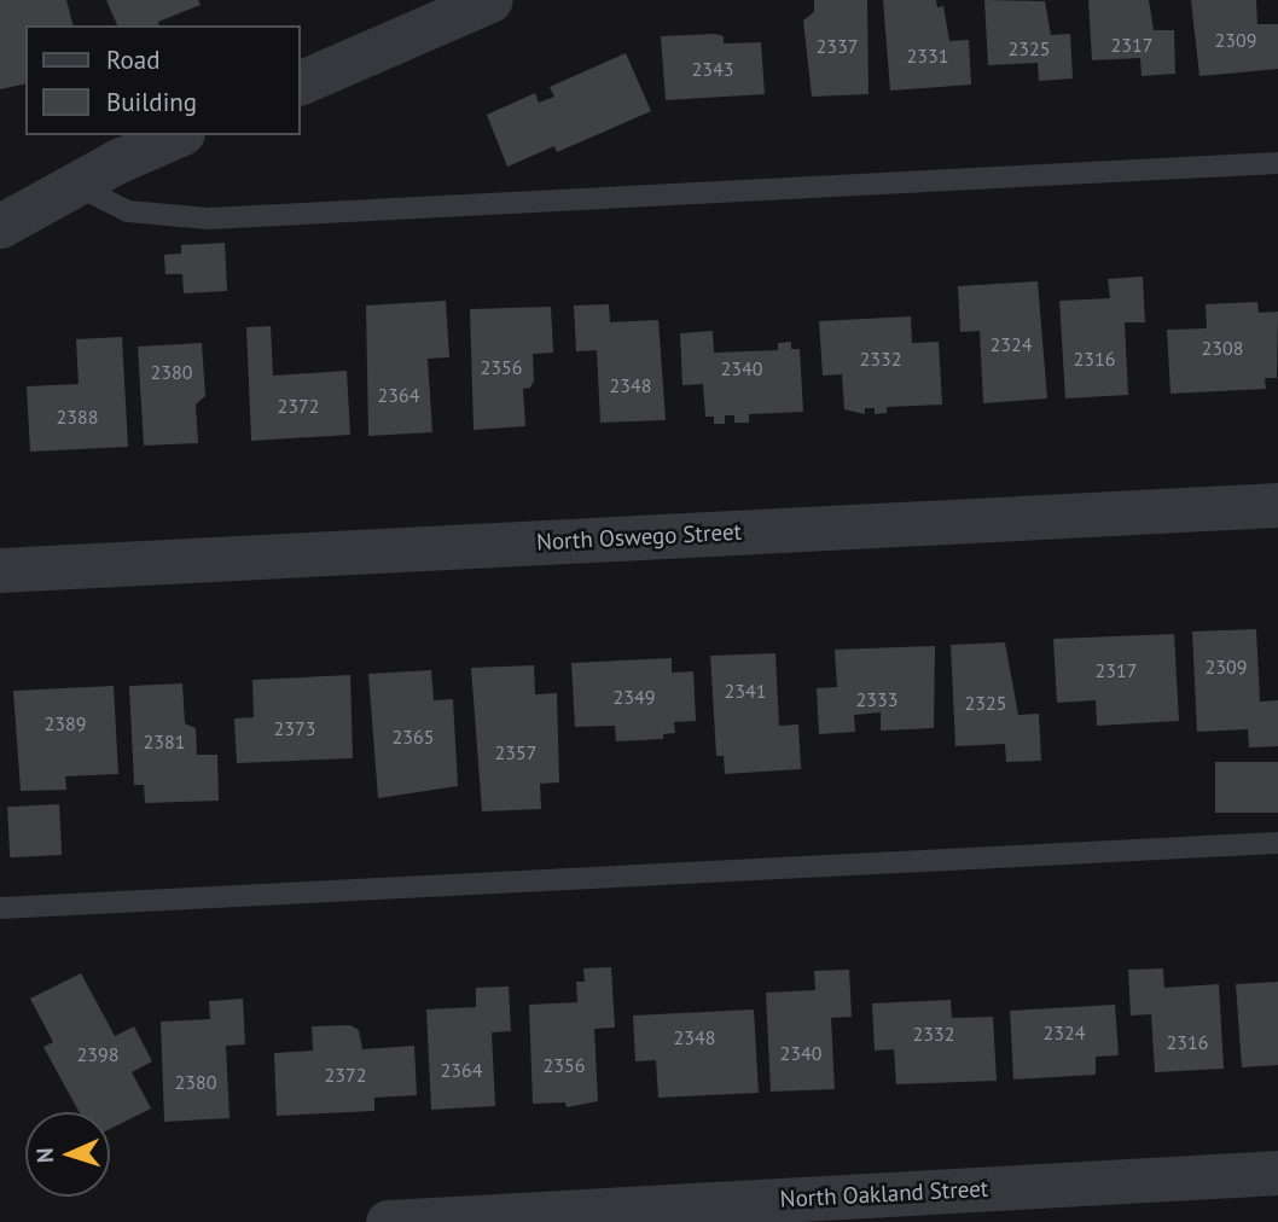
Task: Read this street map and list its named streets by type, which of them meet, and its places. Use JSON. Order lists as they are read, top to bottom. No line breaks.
{"streets":{"street":["North Oswego Street","North Oakland Street"]},"house_numbers":["2309","2317","2337","2325","2331","2343","2324","2308","2332","2316","2356","2340","2380","2348","2364","2372","2388","2309","2317","2341","2349","2333","2325","2389","2373","2365","2381","2357","2324","2332","2348","2316","2340","2398","2356","2364","2372","2380"],"legend":["Road","Building"],"north":"left"}
